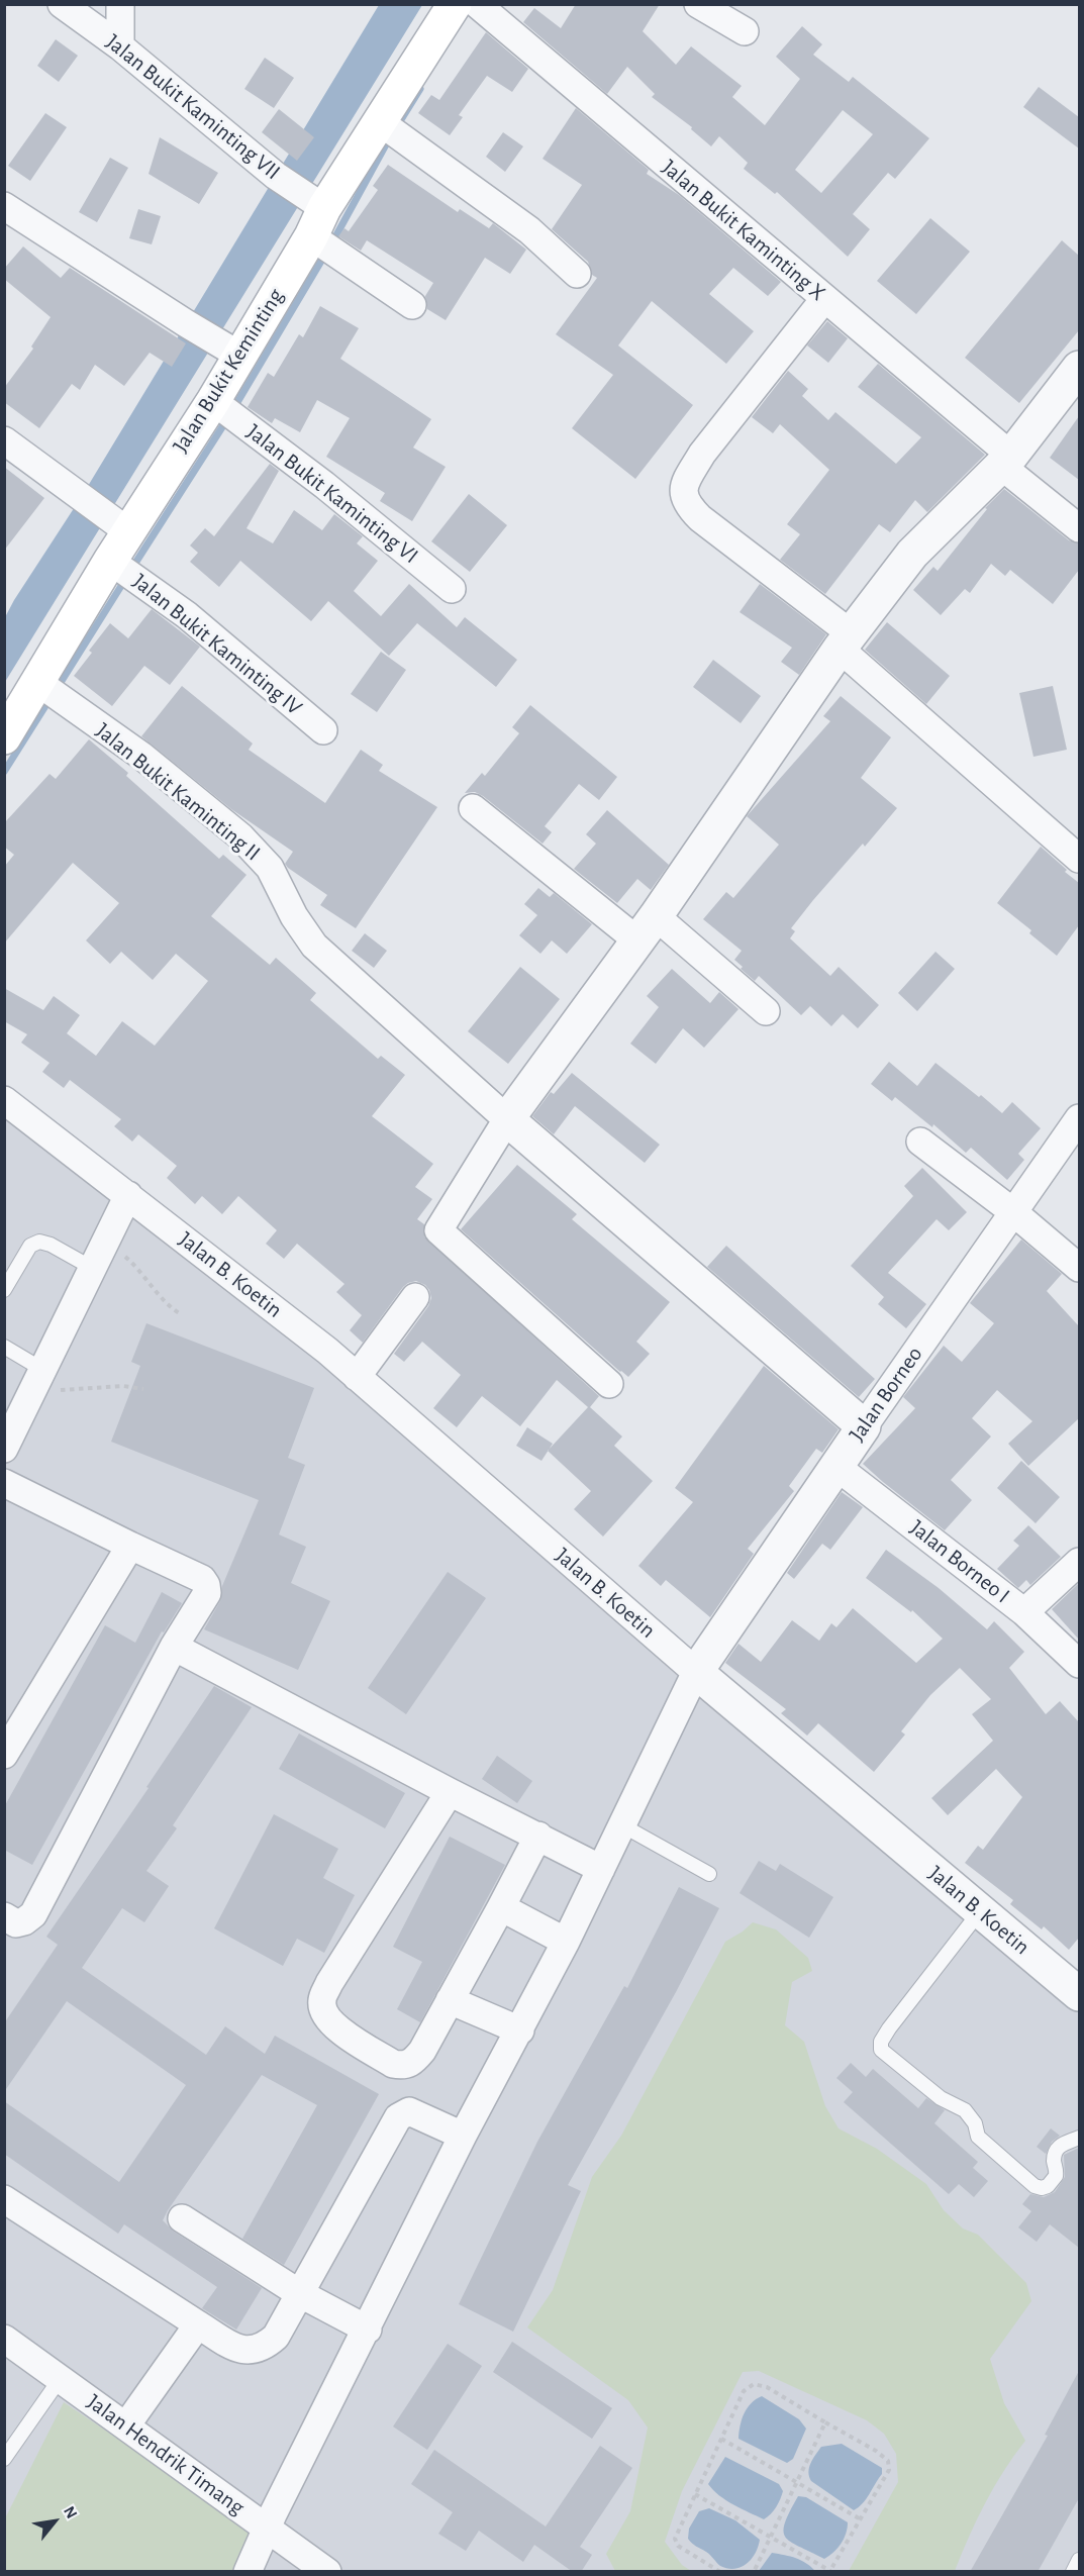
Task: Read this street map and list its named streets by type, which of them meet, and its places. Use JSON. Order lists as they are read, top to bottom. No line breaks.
{"streets":{"main road":["Jalan Bukit Keminting"],"street":["Jalan Bukit Kaminting VII","Jalan Bukit Kaminting X","Jalan Bukit Kaminting VI","Jalan Bukit Kaminting IV","Jalan Bukit Kaminting II","Jalan B. Koetin","Jalan Borneo","Jalan Borneo I","Jalan Hendrik Timang"]},"crossings":[["Jalan Bukit Kaminting VII","Jalan Bukit Keminting"],["Jalan Bukit Keminting","Jalan Bukit Kaminting VI"],["Jalan Bukit Keminting","Jalan Bukit Kaminting IV"],["Jalan Bukit Keminting","Jalan Bukit Kaminting II"],["Jalan B. Koetin","Jalan Borneo"],["Jalan Borneo","Jalan Borneo I"]],"north":"top right"}
